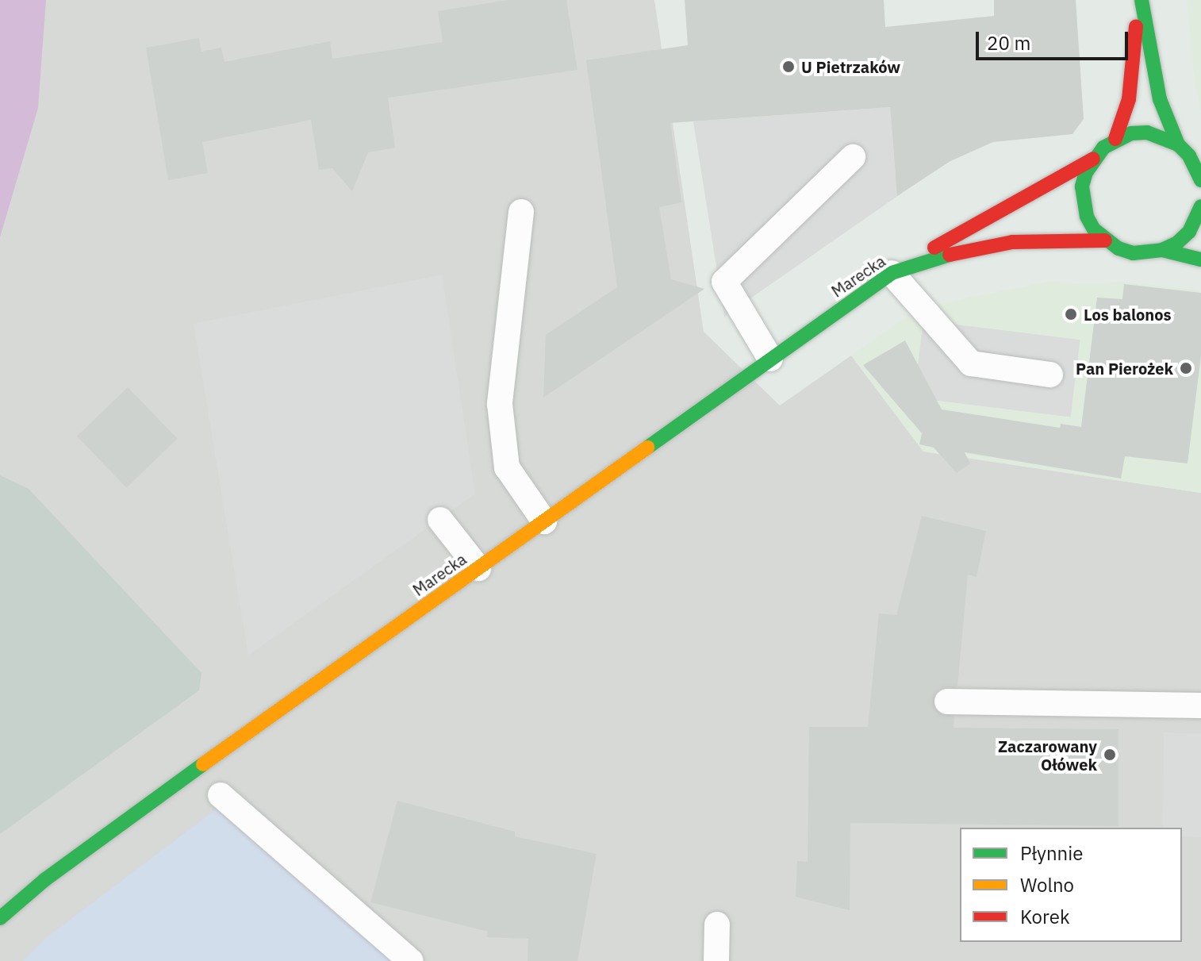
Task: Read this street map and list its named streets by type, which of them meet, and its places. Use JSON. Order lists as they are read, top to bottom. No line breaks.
{"streets":{"street":["Marecka"]},"places":["U Pietrzaków","Los balonos","Pan Pierożek","Zaczarowany Ołówek"],"legend":["Płynnie","Wolno","Korek"],"scale_bar":"20 m"}
